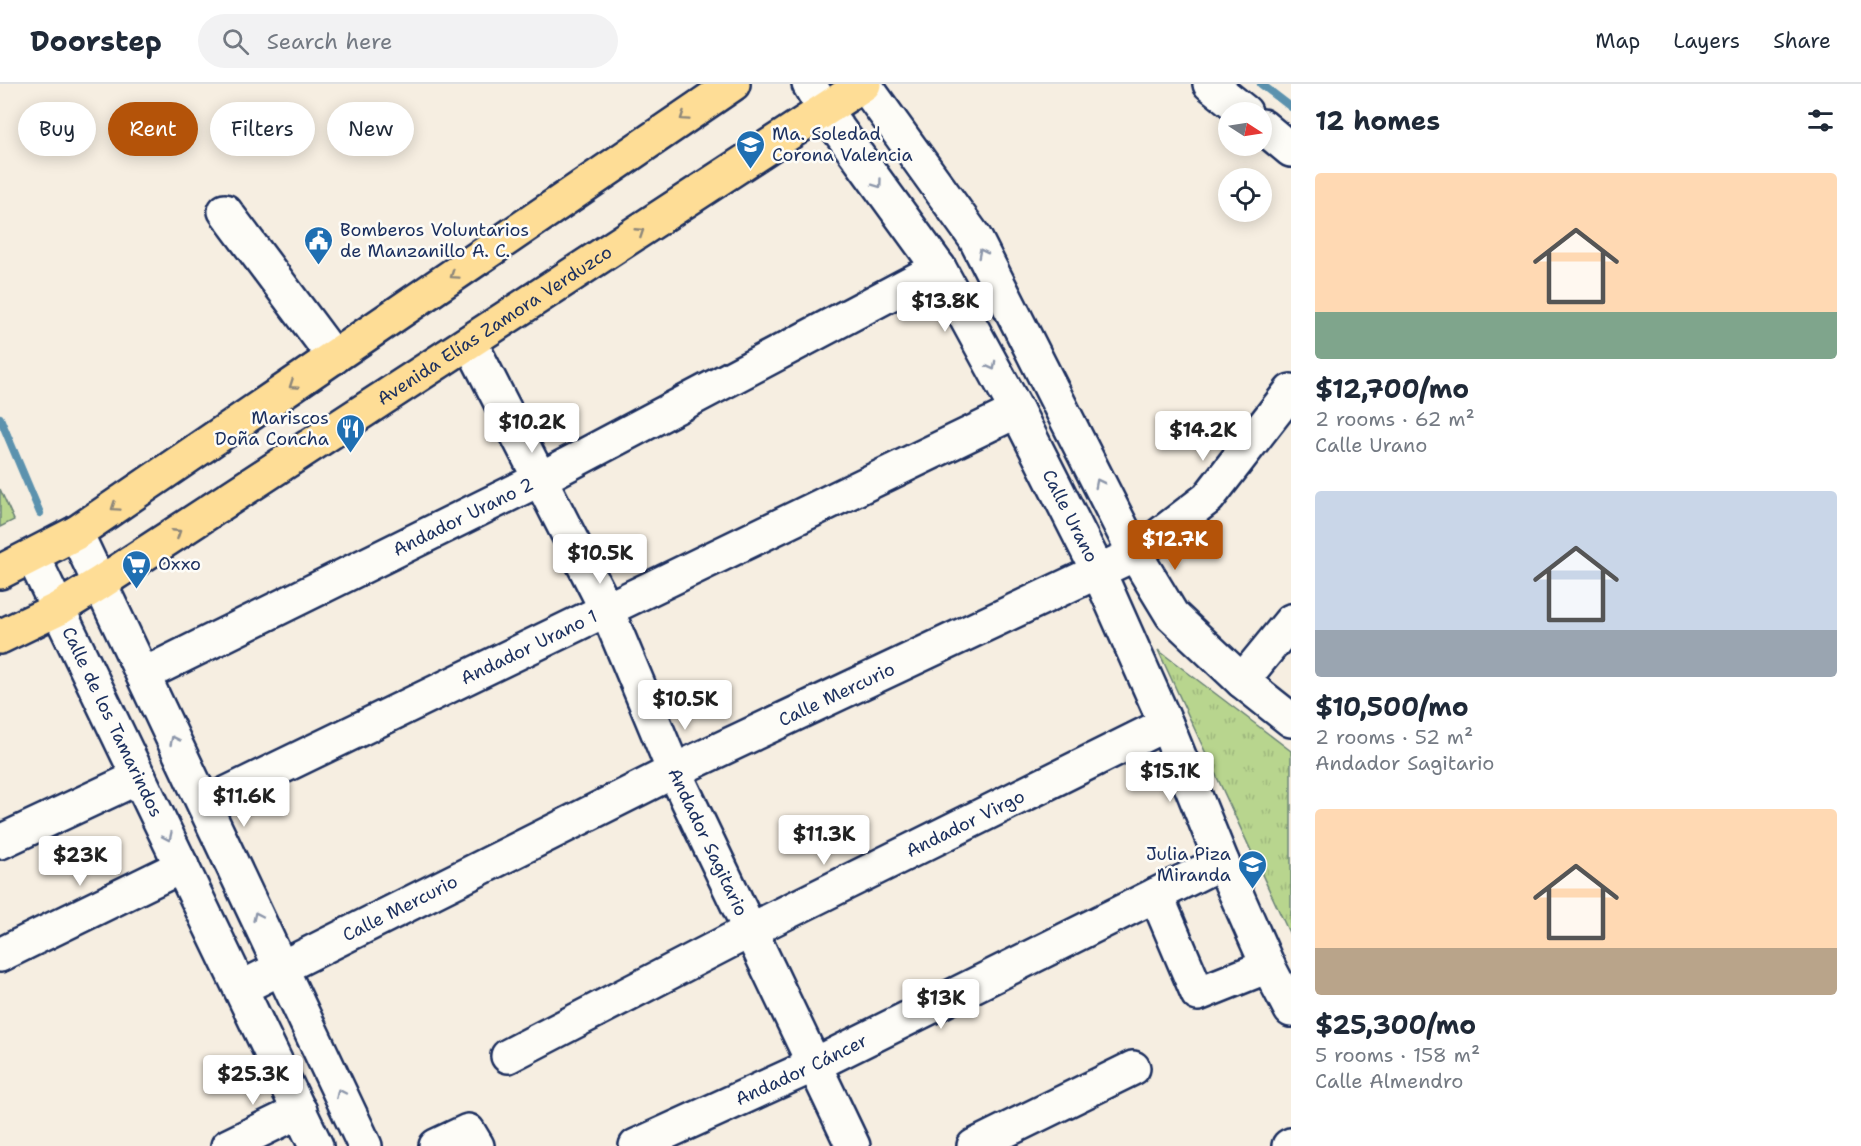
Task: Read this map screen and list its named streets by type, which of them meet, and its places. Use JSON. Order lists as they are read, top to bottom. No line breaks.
{"streets":{"main road":["Avenida Elías Zamora Verduzco"],"street":["Calle Urano","Andador Urano 2","Andador Urano 1","Calle Mercurio","Calle de los Tamarindos","Andador Virgo","Andador Sagitario","Andador Cáncer"]},"crossings":[["Avenida Elías Zamora Verduzco","Calle Urano"],["Avenida Elías Zamora Verduzco","Calle de los Tamarindos"],["Avenida Elías Zamora Verduzco","Andador Sagitario"],["Calle Urano","Andador Urano 2"],["Calle Urano","Andador Urano 1"],["Calle Urano","Calle Mercurio"],["Calle Urano","Andador Virgo"],["Calle Urano","Andador Cáncer"],["Andador Urano 2","Andador Sagitario"],["Andador Urano 1","Andador Sagitario"],["Calle Mercurio","Calle de los Tamarindos"],["Calle Mercurio","Andador Sagitario"],["Andador Virgo","Andador Sagitario"],["Andador Sagitario","Andador Cáncer"]],"places":{"school or university":["Ma. Soledad Corona Valencia","Julia Piza Miranda"],"public building":["Bomberos Voluntarios de Manzanillo A. C."],"restaurant":["Mariscos Doña Concha"],"supermarket":["Oxxo"]},"north":"right","page":{"header":"Doorstep","search":"Search here","nav":["Map","Layers","Share"],"heading":"12 homes","chip":["Buy","Rent","Filters","New"],"list":[{"name":"$12,700/mo","note":"2 rooms · 62 m² · Calle Urano"},{"name":"$10,500/mo","note":"2 rooms · 52 m² · Andador Sagitario"},{"name":"$25,300/mo","note":"5 rooms · 158 m² · Calle Almendro"}],"price":["$13.8K","$10.2K","$14.2K","$12.7K","$10.5K","$10.5K","$15.1K","$11.6K","$11.3K","$23K","$13K","$25.3K"]}}
